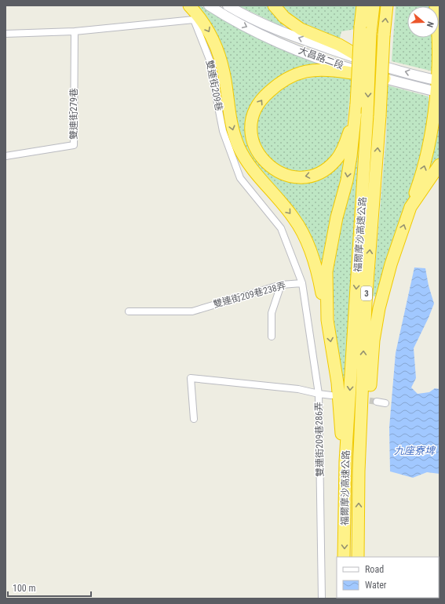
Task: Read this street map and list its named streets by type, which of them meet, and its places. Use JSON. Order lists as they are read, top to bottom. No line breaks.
{"streets":{"highway":["福爾摩沙高速公路","3"],"main road":["大昌路二段"],"street":["雙連街209巷","雙連街279巷","雙連街209巷238弄","雙連街209巷286弄"]},"crossings":[["雙連街209巷","雙連街279巷"],["雙連街209巷","雙連街209巷238弄"]],"water":["九座寮埤"],"legend":["Road","Water"],"scale_bar":"100 m","north":"right"}
